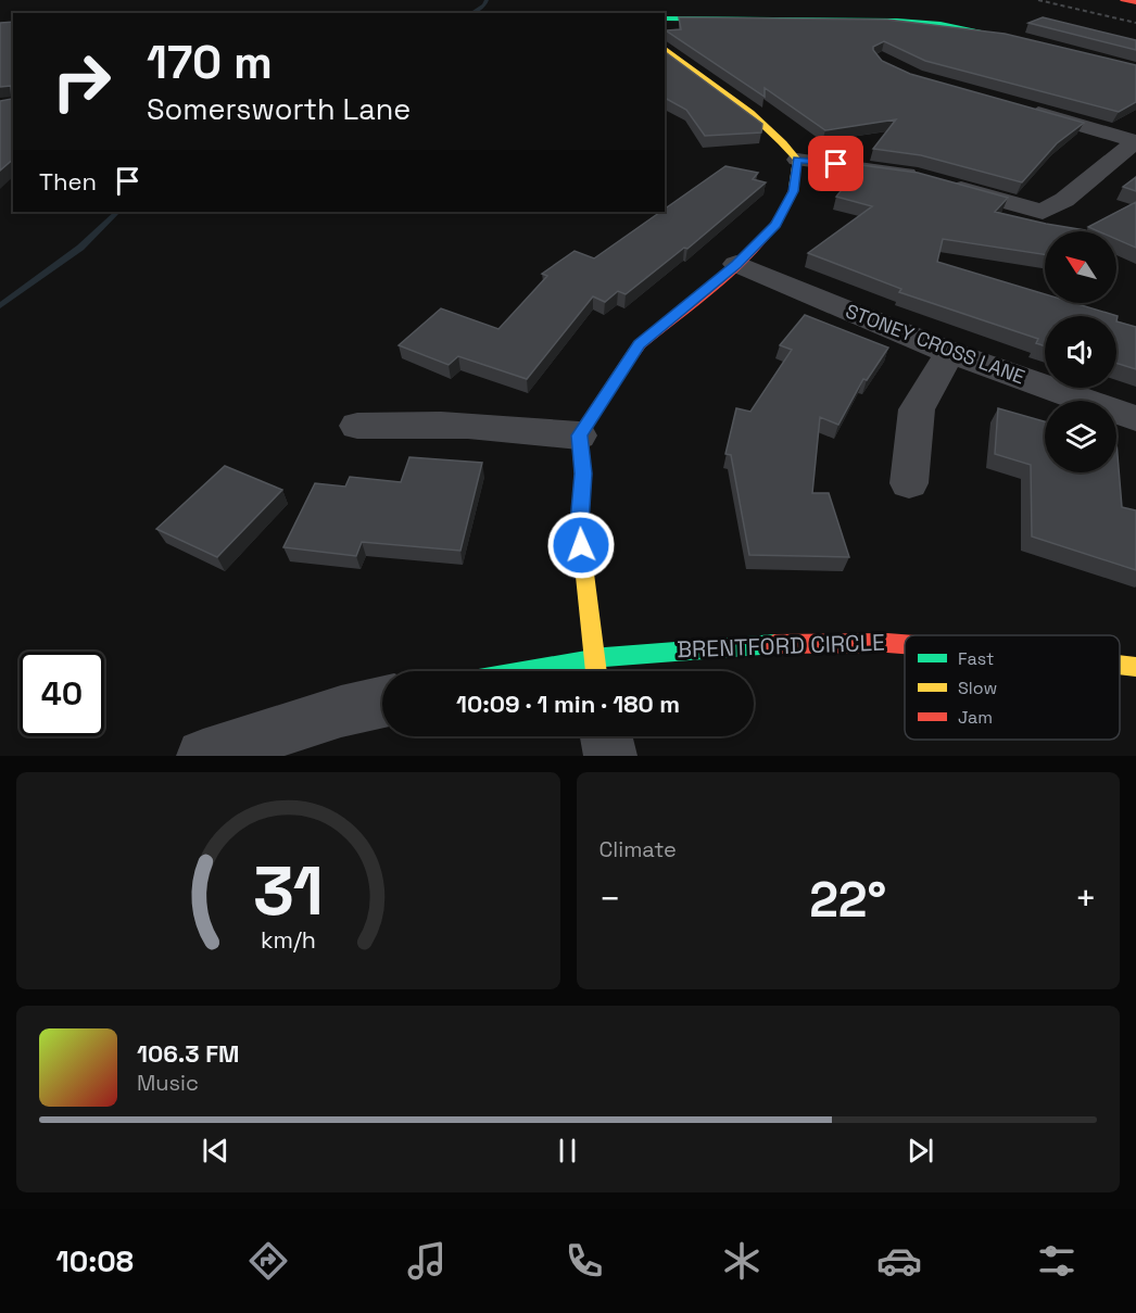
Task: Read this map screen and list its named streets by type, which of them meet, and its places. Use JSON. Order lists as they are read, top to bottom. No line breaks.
{"streets":{"street":["STONEY CROSS LANE","BRENTFORD CIRCLE"]},"legend":["Fast","Slow","Jam"],"north":"top left","page":{"turn":["170 m","Somersworth Lane"],"then":"Then","limit":"40","trip":"10:09 · 1 min · 180 m","tile":"Climate","heat":["−","22°","+"],"song":["106.3 FM","Music"],"tabs":"10:08","gauge":["31","km/h"]}}
